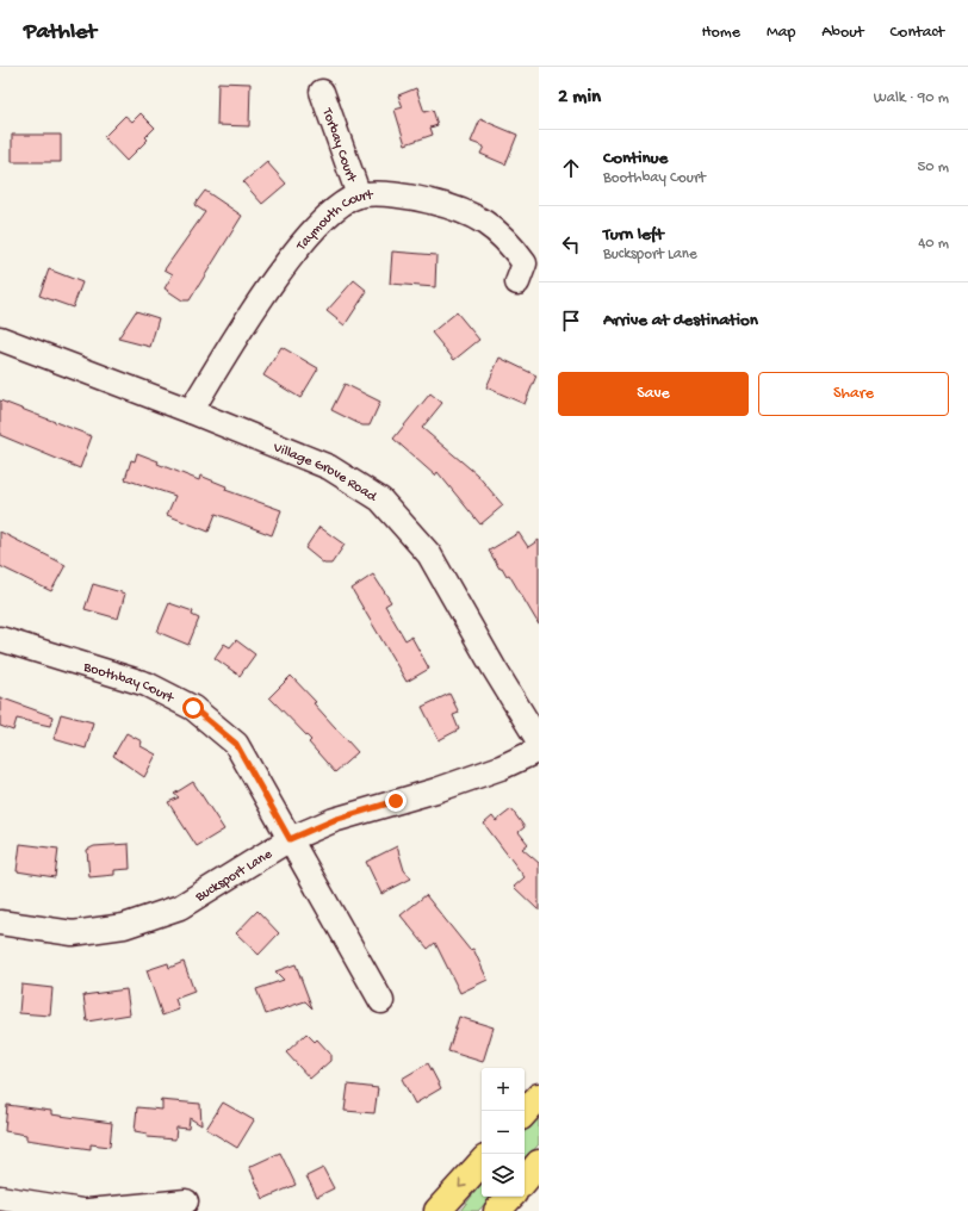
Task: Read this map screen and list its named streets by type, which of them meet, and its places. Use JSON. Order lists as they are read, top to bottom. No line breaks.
{"streets":{"street":["Torbay Court","Taymouth Court","Village Grove Road","Boothbay Court","Bucksport Lane"]},"crossings":[["Torbay Court","Taymouth Court"],["Taymouth Court","Village Grove Road"],["Boothbay Court","Bucksport Lane"]],"page":{"header":"Pathlet","nav":["Home","Map","About","Contact"],"heading":["2 min","Walk · 90 m"],"list":[["Continue","Boothbay Court","50 m"],["Turn left","Bucksport Lane","40 m"],"Arrive at destination"],"buttons":["Save","Share"],"map_buttons":["+","−"]}}
